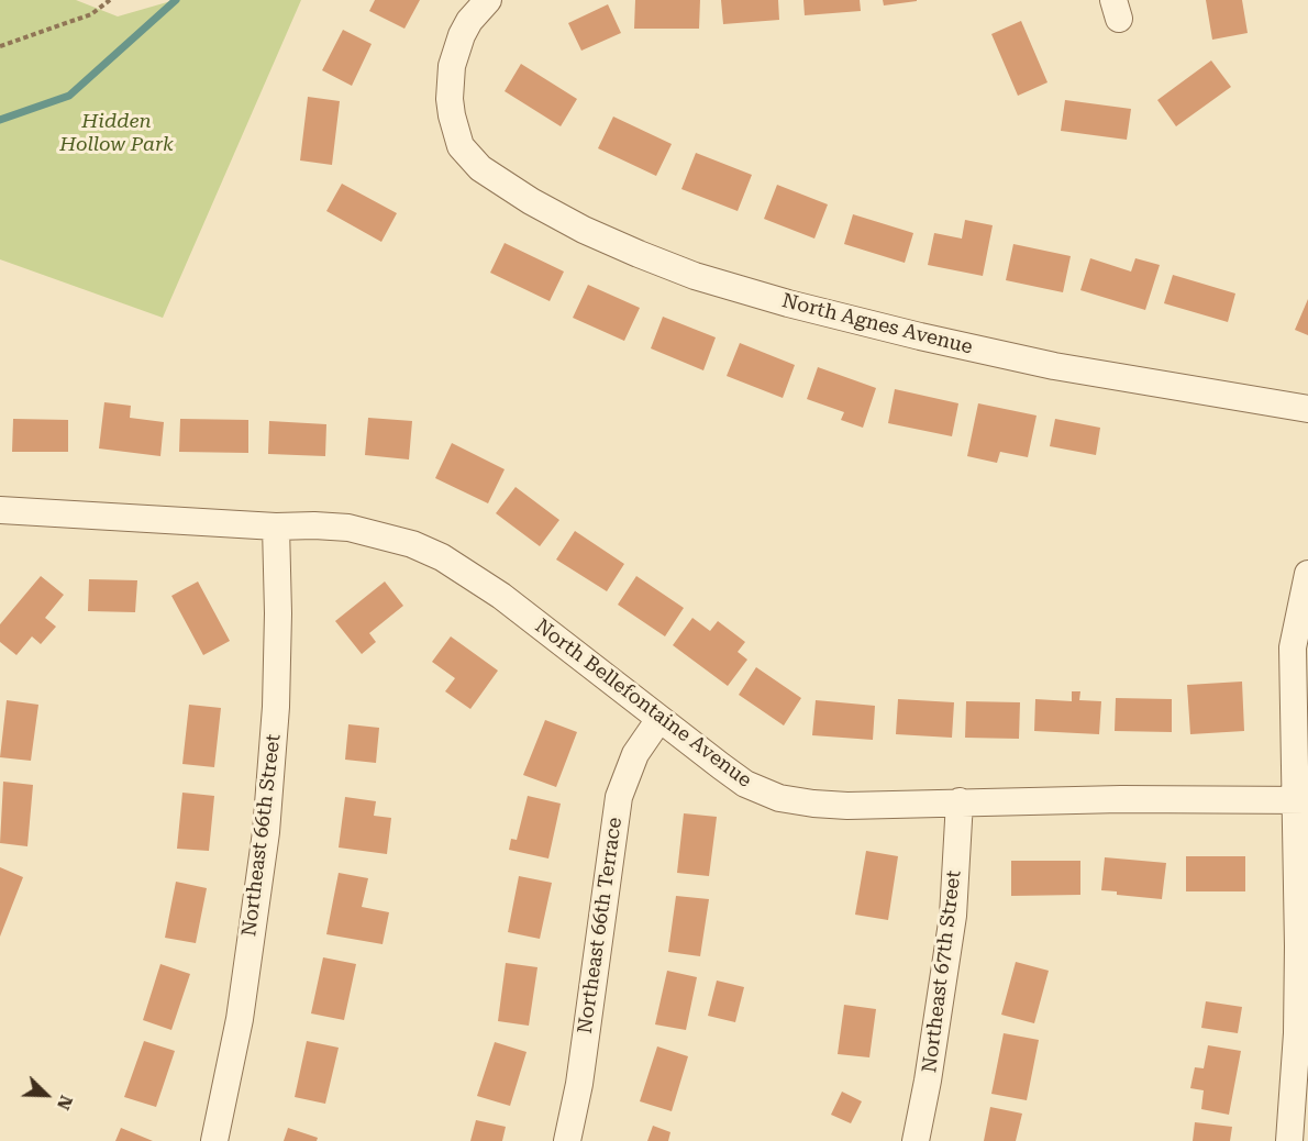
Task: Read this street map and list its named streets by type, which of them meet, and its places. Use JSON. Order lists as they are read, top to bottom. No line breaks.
{"streets":{"street":["North Agnes Avenue","North Bellefontaine Avenue","Northeast 66th Street","Northeast 66th Terrace","Northeast 67th Street"]},"crossings":[["North Bellefontaine Avenue","Northeast 66th Street"],["North Bellefontaine Avenue","Northeast 66th Terrace"],["North Bellefontaine Avenue","Northeast 67th Street"]],"parks":["Hidden Hollow Park"],"north":"bottom right"}
